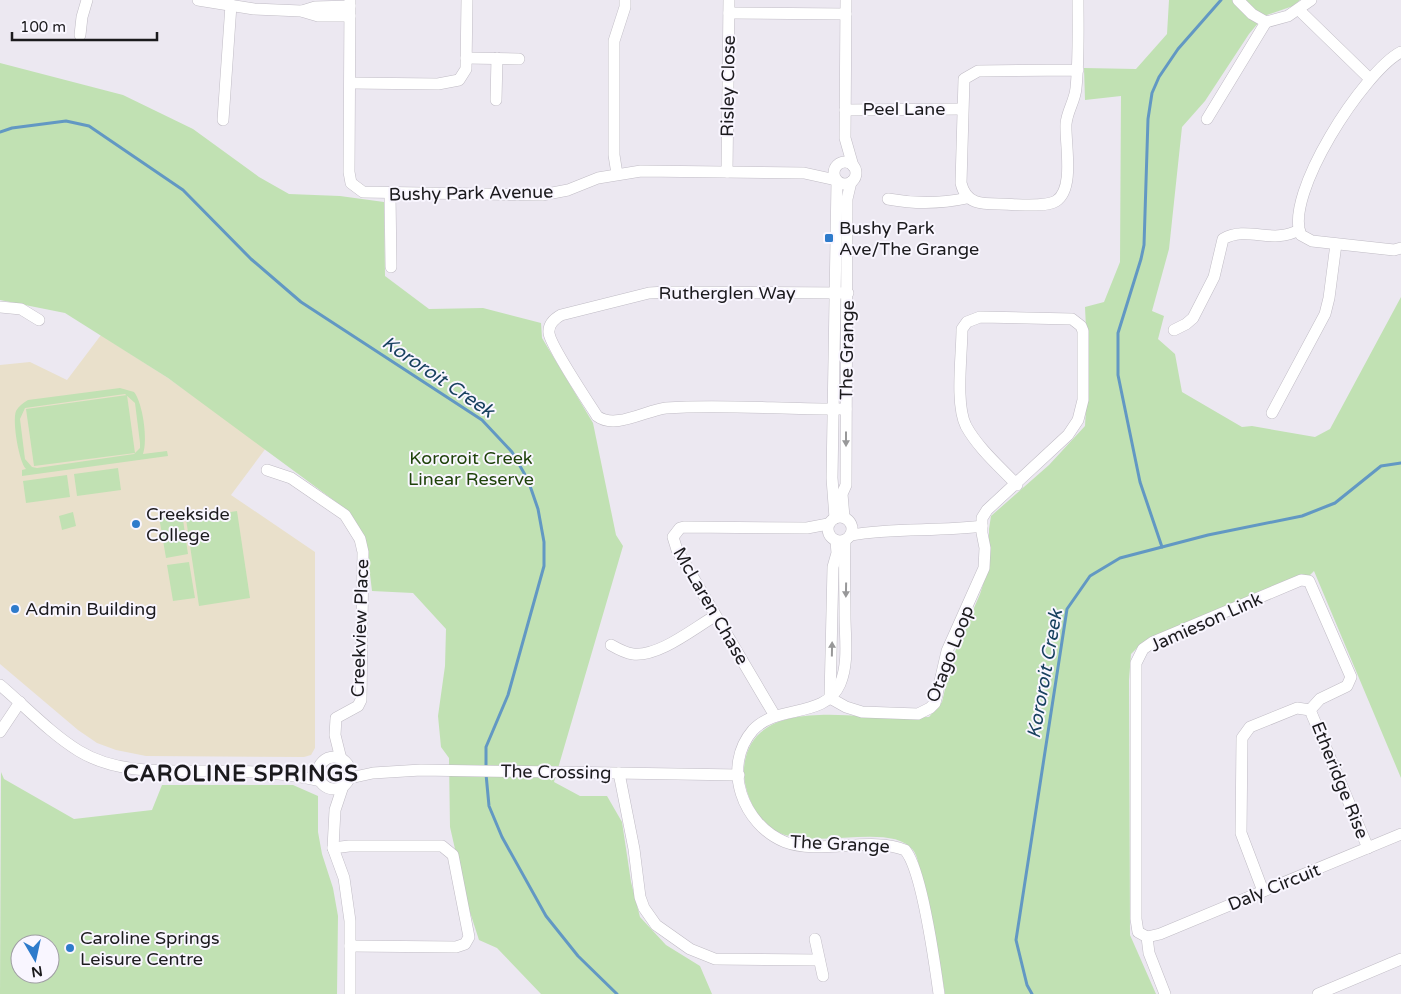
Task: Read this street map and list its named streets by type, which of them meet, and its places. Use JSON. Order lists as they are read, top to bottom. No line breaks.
{"streets":{"street":["Risley Close","Peel Lane","Bushy Park Avenue","Rutherglen Way","The Grange","McLaren Chase","Jamieson Link","Creekview Place","Otago Loop","The Crossing","Etheridge Rise","Daly Circuit"]},"crossings":[["Risley Close","Bushy Park Avenue"],["Bushy Park Avenue","The Grange"],["Rutherglen Way","The Grange"],["The Grange","McLaren Chase"],["The Grange","Otago Loop"],["The Grange","The Crossing"],["McLaren Chase","Otago Loop"],["Jamieson Link","Etheridge Rise"],["Jamieson Link","Daly Circuit"],["Creekview Place","The Crossing"],["Etheridge Rise","Daly Circuit"]],"districts":["CAROLINE SPRINGS"],"water":["Kororoit Creek"],"parks":["Kororoit Creek Linear Reserve"],"places":{"transit":["Bushy Park Ave/The Grange"],"other":["Creekside College","Admin Building","Caroline Springs Leisure Centre"]},"scale_bar":"100 m","north":"bottom"}
